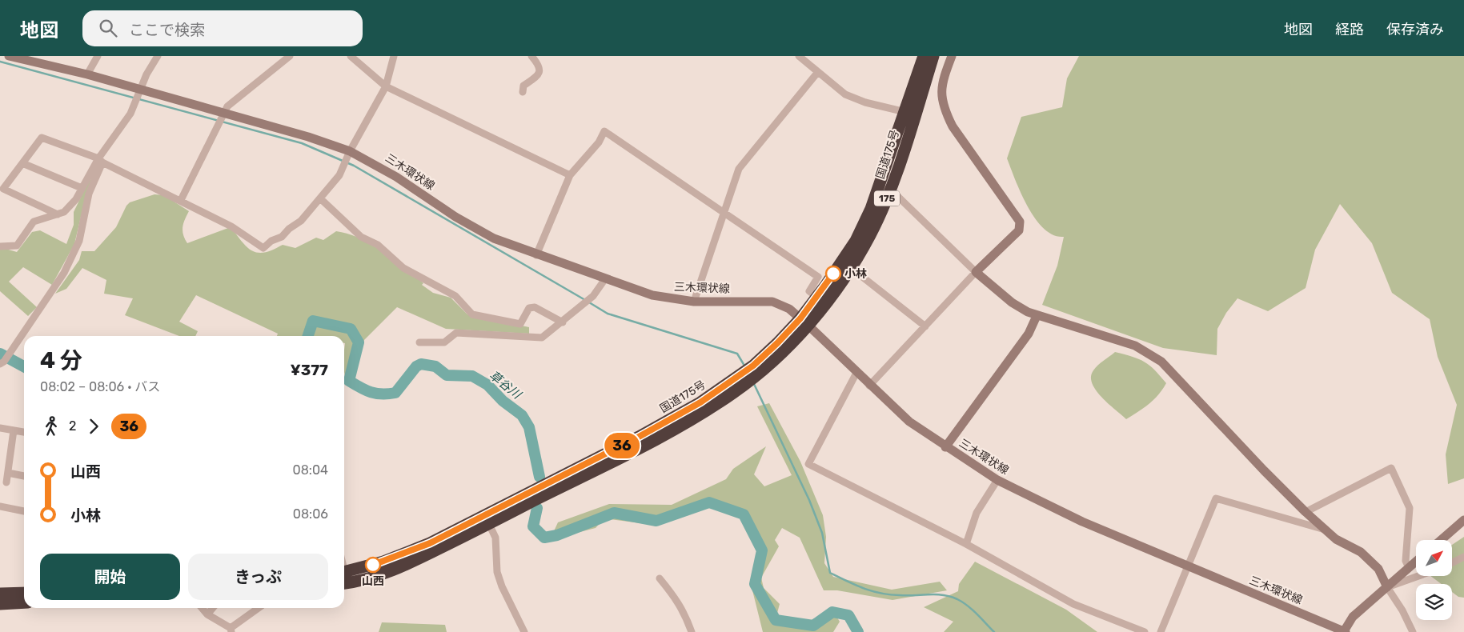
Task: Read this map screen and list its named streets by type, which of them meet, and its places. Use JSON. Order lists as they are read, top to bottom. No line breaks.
{"streets":{"highway":["国道175号","175"],"main road":["三木環状線"]},"crossings":[["国道175号","三木環状線"]],"water":["草谷川"],"places":["小林","山西"],"lines":["bus line 36"],"north":"top right","page":{"header":"地図","search":"ここで検索","nav":["地図","経路","保存済み"],"on_map":"36","heading":["4 分","08:02 – 08:06 · バス","¥377"],"legs":["2","36"],"list":[{"name":"山西","value":"08:04"},{"name":"小林","value":"08:06"}],"buttons":["開始","きっぷ"]}}
